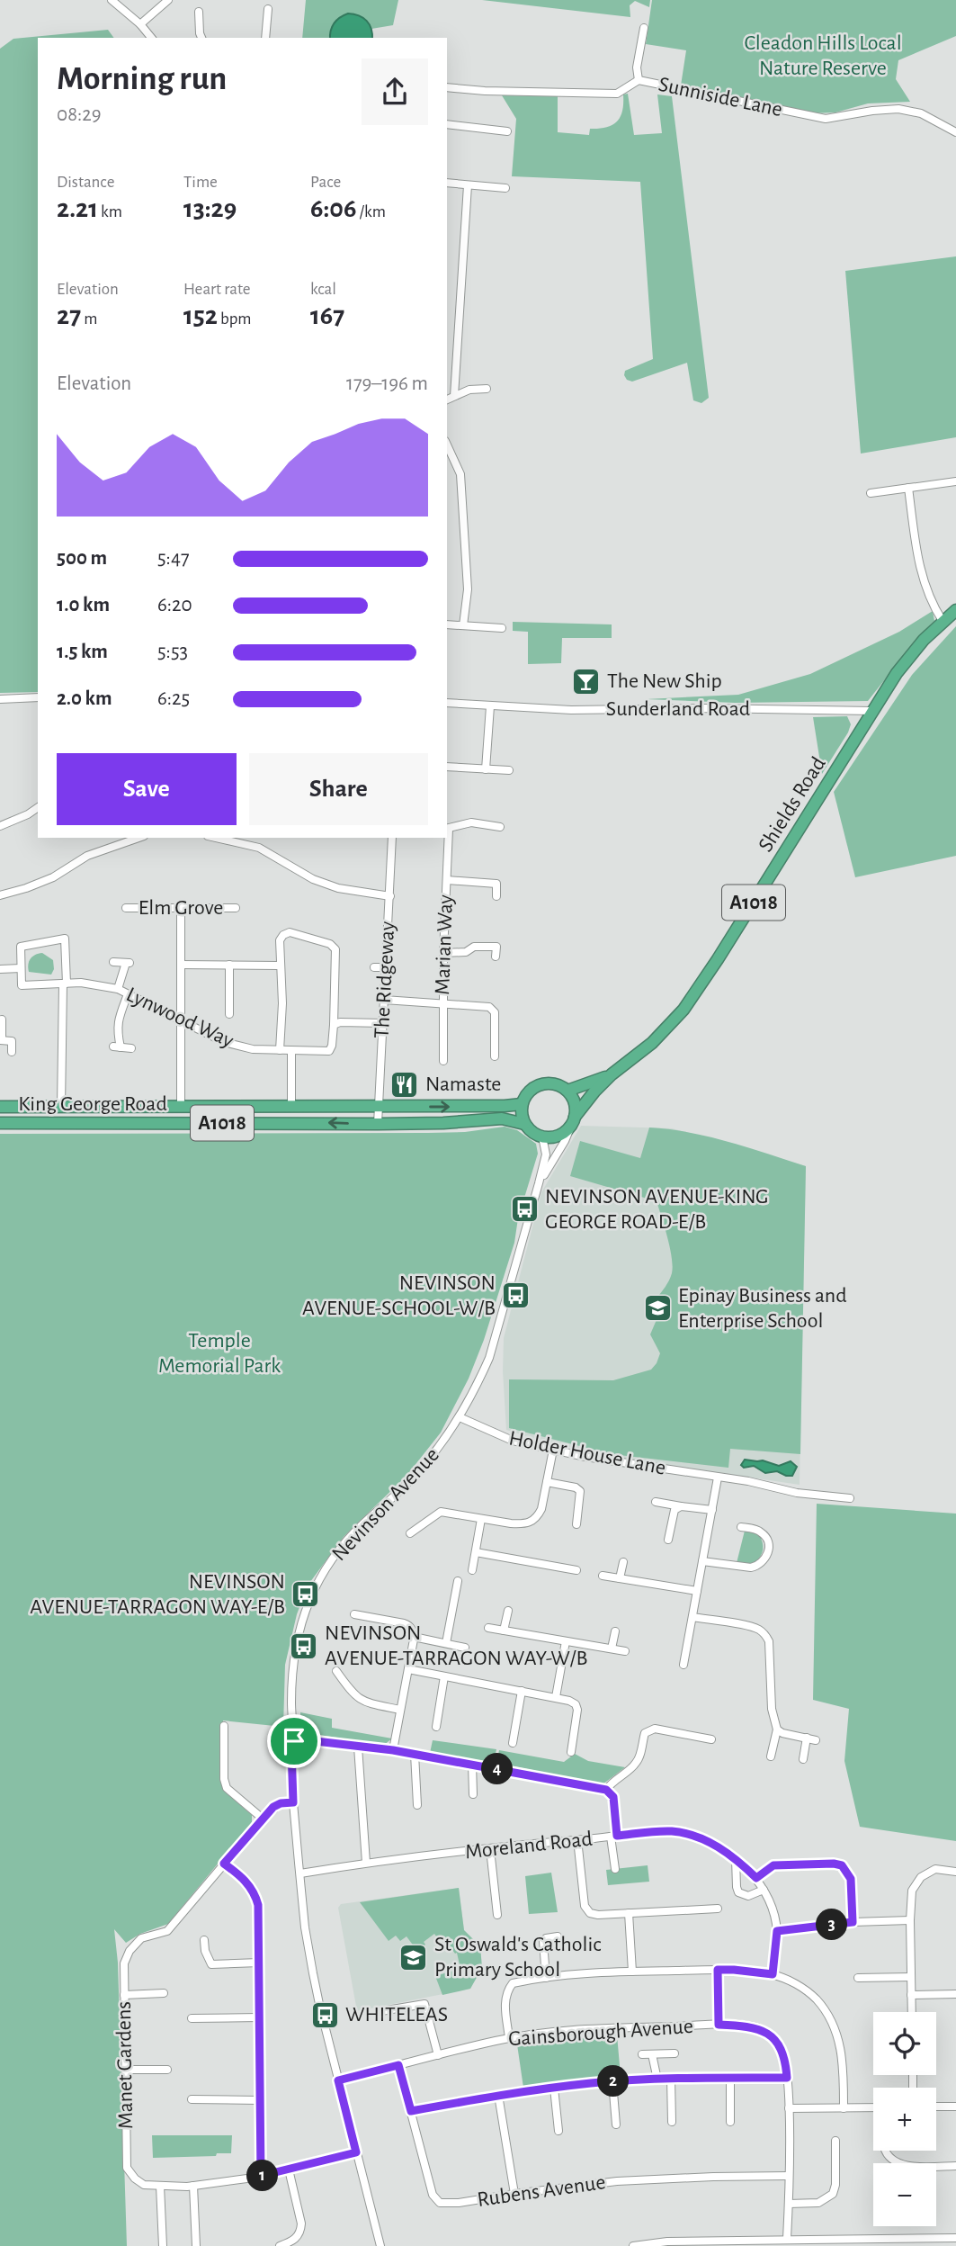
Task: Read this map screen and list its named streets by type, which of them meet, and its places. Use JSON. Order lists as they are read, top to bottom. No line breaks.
{"streets":{"highway":["Shields Road","A1018","King George Road"],"street":["Sunniside Lane","Sunderland Road","Elm Grove","Marian Way","The Ridgeway","Lynwood Way","Holder House Lane","Nevinson Avenue","Moreland Road","Gainsborough Avenue","Manet Gardens","Rubens Avenue"]},"crossings":[["Sunderland Road","Shields Road"],["Shields Road","A1018"],["Shields Road","King George Road"],["Shields Road","Nevinson Avenue"],["A1018","King George Road"],["A1018","Nevinson Avenue"],["The Ridgeway","King George Road"],["King George Road","Nevinson Avenue"],["Holder House Lane","Nevinson Avenue"],["Nevinson Avenue","Moreland Road"],["Nevinson Avenue","Gainsborough Avenue"],["Nevinson Avenue","Manet Gardens"],["Gainsborough Avenue","Rubens Avenue"]],"parks":["Cleadon Hills Local Nature Reserve","Temple Memorial Park"],"places":{"bar":["The New Ship"],"restaurant":["Namaste"],"bus stop":["NEVINSON AVENUE-KING GEORGE ROAD-E/B","NEVINSON AVENUE-SCHOOL-W/B","NEVINSON AVENUE-TARRAGON WAY-E/B","NEVINSON AVENUE-TARRAGON WAY-W/B","WHITELEAS"],"school or university":["Epinay Business and Enterprise School","St Oswald's Catholic Primary School"]},"page":{"heading":["Morning run","08:29"],"stats":[["Distance","2.21 km"],["Time","13:29"],["Pace","6:06 /km"],["Elevation","27 m"],["Heart rate","152 bpm"],["kcal","167"]],"chart":["Elevation","179–196 m"],"list":[{"name":"500 m","note":"5:47"},{"name":"1.0 km","note":"6:20"},{"name":"1.5 km","note":"5:53"},{"name":"2.0 km","note":"6:25"}],"buttons":["Save","Share"],"pins":["4","3","2","1"],"map_buttons":["+","−"]}}
